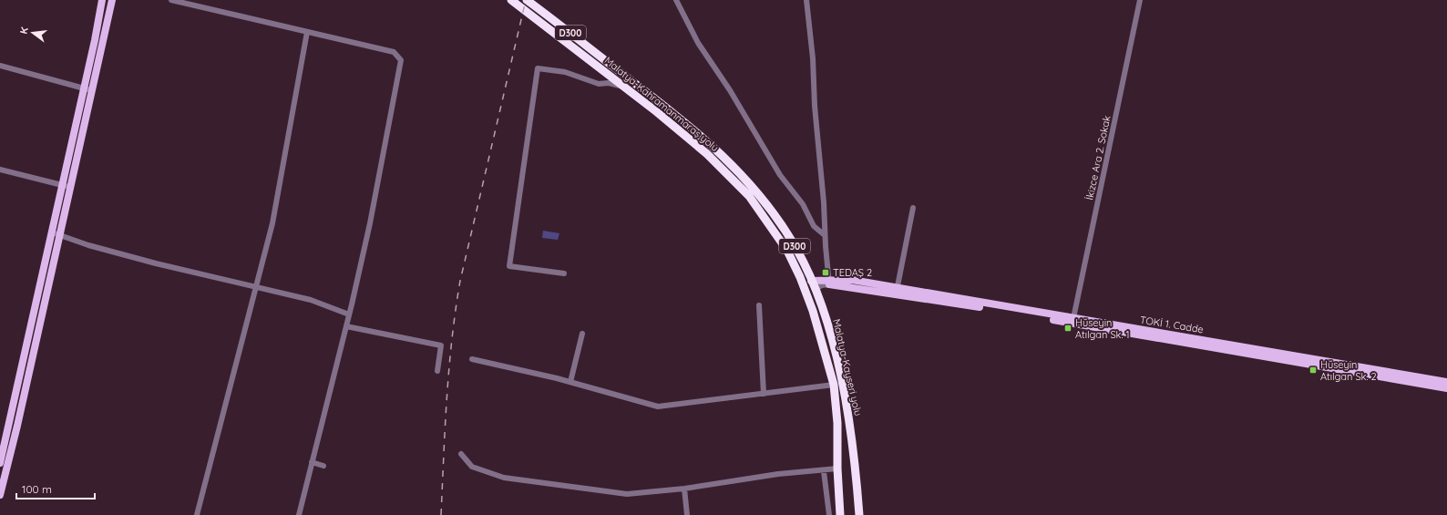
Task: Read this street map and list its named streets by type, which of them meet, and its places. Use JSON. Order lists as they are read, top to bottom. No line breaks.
{"streets":{"highway":["D300","Malatya-Kahramanmaraş yolu","Malatya-Kayseri yolu"],"main road":["TOKİ 1. Cadde"],"street":["İkizce Ara 2. Sokak"]},"crossings":[["İkizce Ara 2. Sokak","TOKİ 1. Cadde"],["TOKİ 1. Cadde","Malatya-Kayseri yolu"]],"places":{"transit":["TEDAŞ 2","Hüseyin Atılgan Sk. 1","Hüseyin Atılgan Sk. 2"]},"scale_bar":"100 m","north":"left"}
